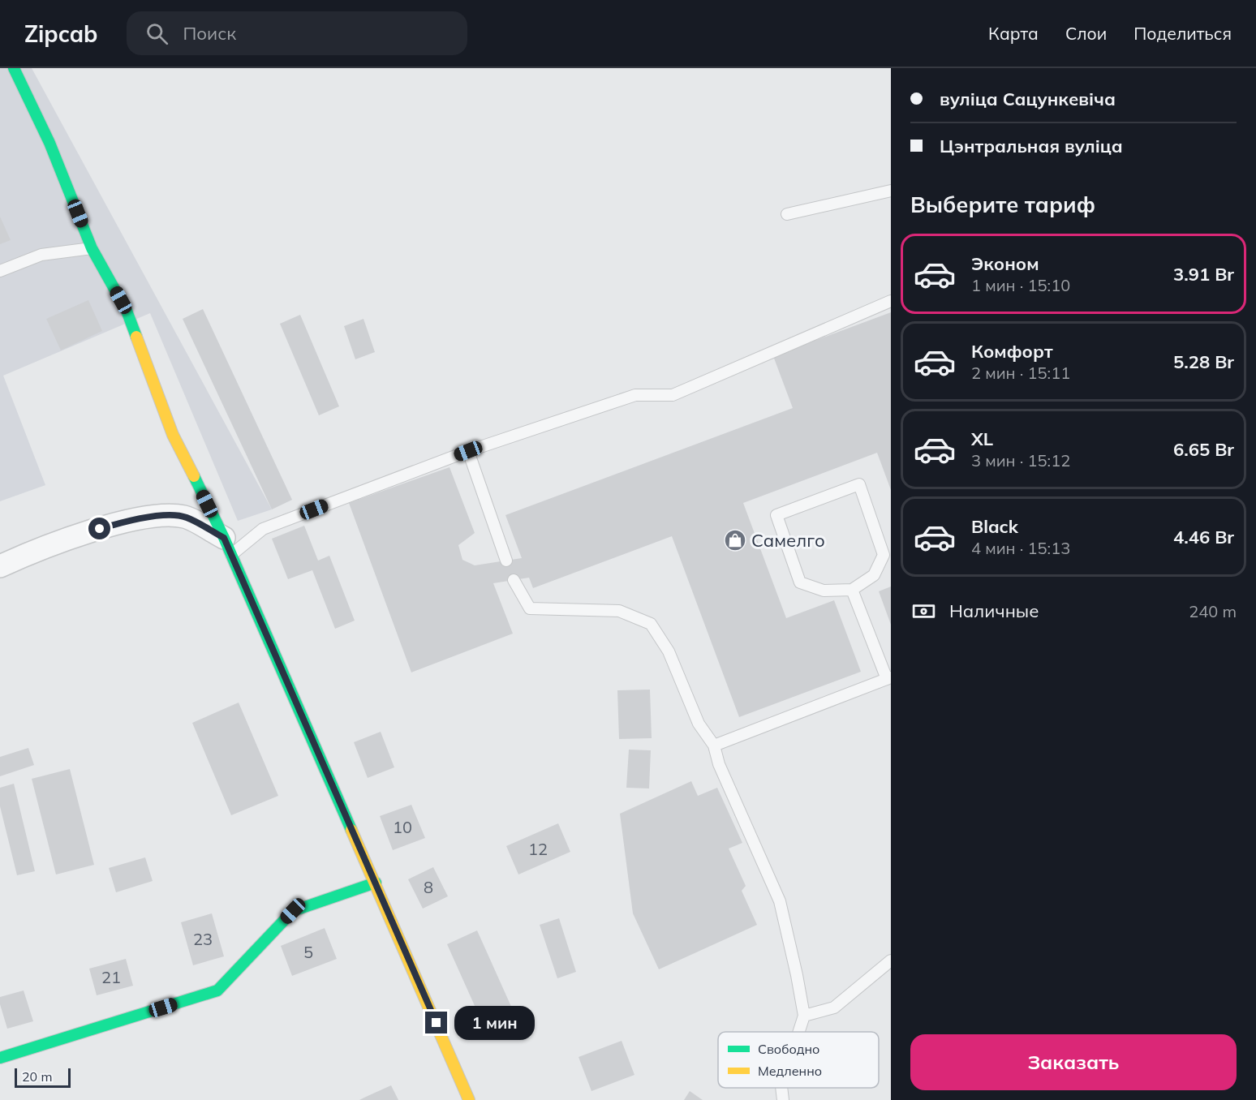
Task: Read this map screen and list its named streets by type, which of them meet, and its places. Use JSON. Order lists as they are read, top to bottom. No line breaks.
{"places":{"shop":["Самелго"]},"house_numbers":["10","12","8","23","5","21"],"legend":["Свободно","Медленно"],"scale_bar":"20 m","page":{"header":"Zipcab","search":"Поиск","nav":["Карта","Слои","Поделиться"],"banner":["вуліца Сацункевіча","Цэнтральная вуліца"],"heading":"Выберите тариф","list":[{"name":"Эконом","note":"1 мин · 15:10","value":"3.91 Br"},{"name":"Комфорт","note":"2 мин · 15:11","value":"5.28 Br"},{"name":"XL","note":"3 мин · 15:12","value":"6.65 Br"},{"name":"Black","note":"4 мин · 15:13","value":"4.46 Br"}],"pay":["Наличные","240 m"],"bubble":"1 мин","buttons":"Заказать","scale":"20 m"}}
